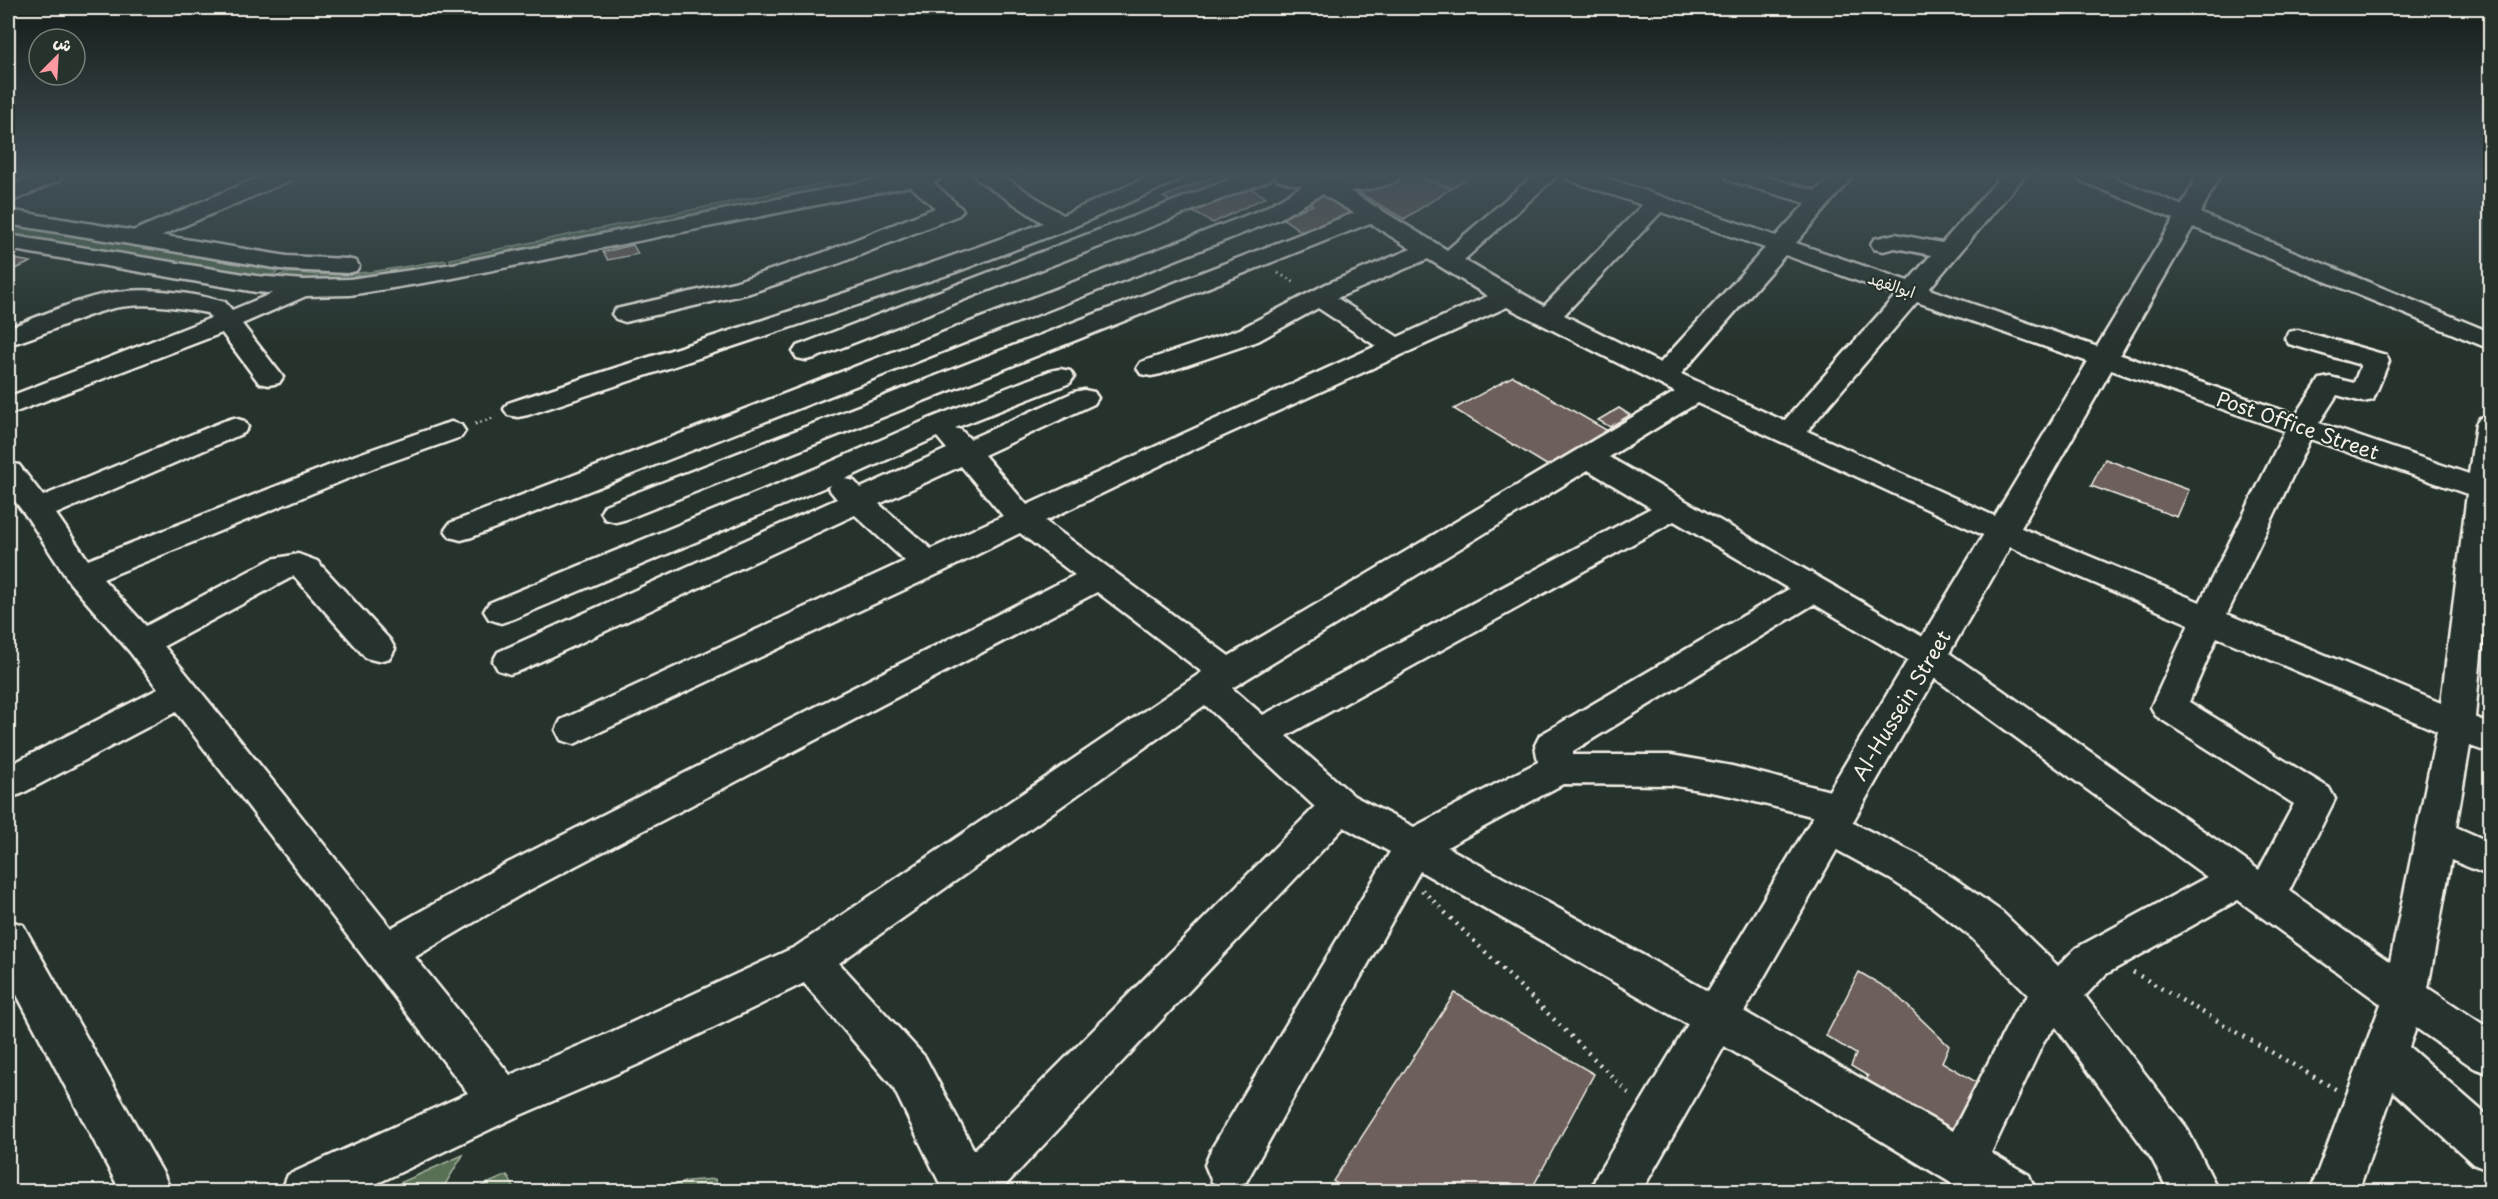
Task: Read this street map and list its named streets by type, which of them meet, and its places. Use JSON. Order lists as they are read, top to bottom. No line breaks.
{"streets":{"street":["ابوالفهد","Post Office Street","Al-Hussein Street"]},"crossings":[["ابوالفهد","Post Office Street"],["ابوالفهد","Al-Hussein Street"],["Post Office Street","Al-Hussein Street"]],"north":"top right"}
